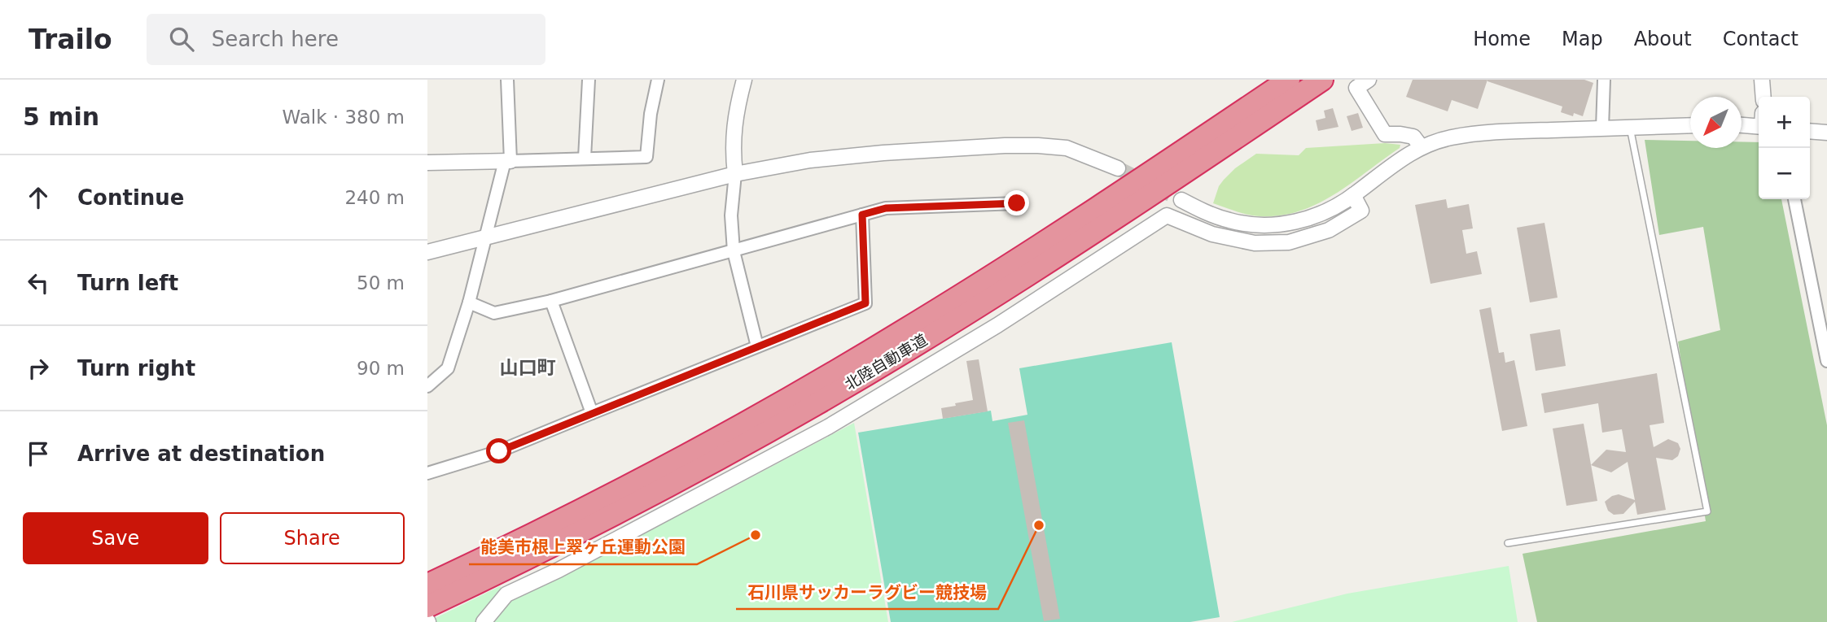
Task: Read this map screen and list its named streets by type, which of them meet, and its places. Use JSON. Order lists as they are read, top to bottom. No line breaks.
{"streets":{"highway":["北陸自動車道"]},"districts":["山口町"],"places":["石川県サッカーラグビー競技場","能美市根上翠ヶ丘運動公園"],"north":"bottom left","page":{"header":"Trailo","search":"Search here","nav":["Home","Map","About","Contact"],"heading":["5 min","Walk · 380 m"],"map_buttons":["+","−"],"list":[["Continue","240 m"],["Turn left","50 m"],["Turn right","90 m"],"Arrive at destination"],"buttons":["Save","Share"]}}
